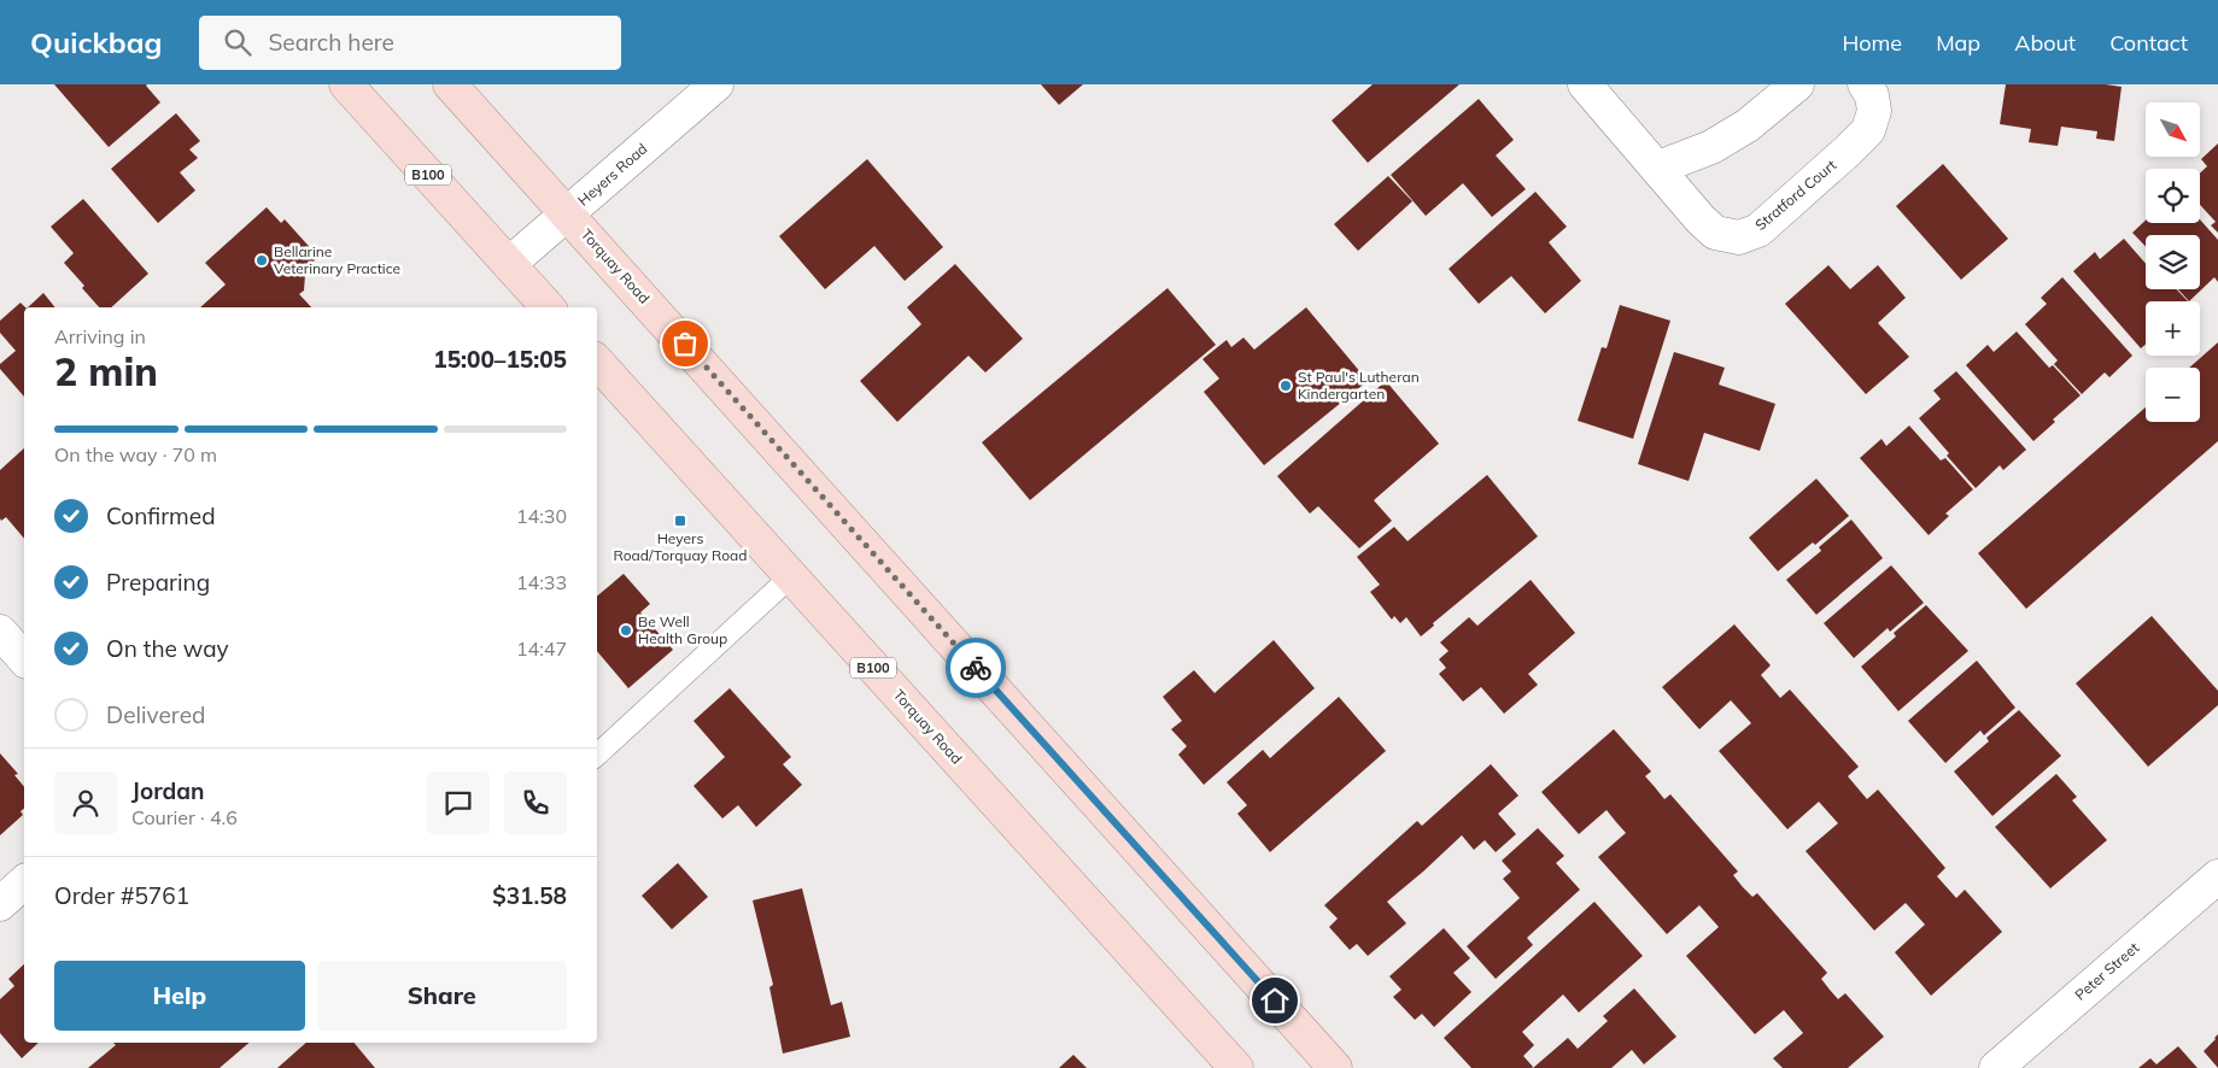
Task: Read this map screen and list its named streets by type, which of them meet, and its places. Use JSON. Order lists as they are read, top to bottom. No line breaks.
{"streets":{"main road":["B100","Torquay Road"],"street":["Heyers Road","Stratford Court","Peter Street"]},"crossings":[["B100","Heyers Road"],["Heyers Road","Torquay Road"]],"places":{"other":["Bellarine Veterinary Practice","St Paul's Lutheran Kindergarten","Be Well Health Group"],"transit":["Heyers Road/Torquay Road"]},"north":"bottom right","page":{"header":"Quickbag","search":"Search here","nav":["Home","Map","About","Contact"],"map_buttons":["+","−"],"heading":["2 min","Arriving in","15:00–15:05"],"panel":["Jordan","Courier · 4.6","Order #5761","$31.58"],"bar":"On the way · 70 m","list":[["Confirmed","14:30"],["Preparing","14:33"],["On the way","14:47"],"Delivered"],"buttons":["Help","Share"]}}
